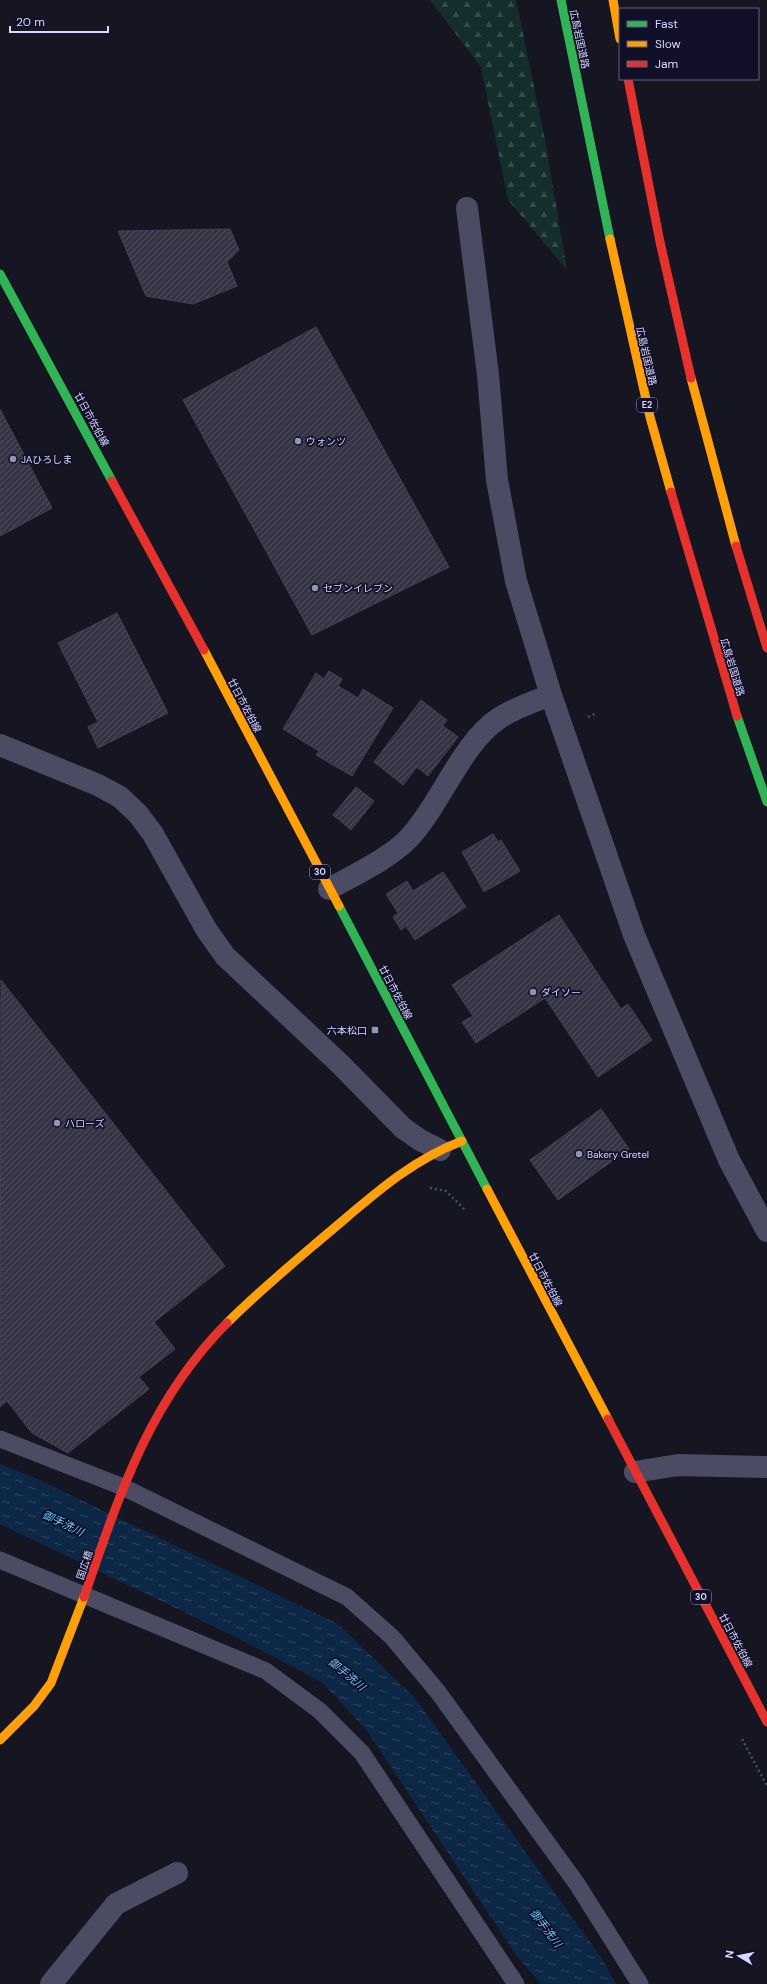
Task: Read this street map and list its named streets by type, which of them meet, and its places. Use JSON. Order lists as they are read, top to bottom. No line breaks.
{"streets":{"main road":["広島岩国道路","E2","廿日市佐伯線","30","国広橋"]},"crossings":[["廿日市佐伯線","国広橋"]],"water":["御手洗川"],"places":{"other":["ウォンツ","JAひろしま","セブンイレブン","ダイソー","ハローズ","Bakery Gretel"],"transit":["六本松口"]},"legend":["Fast","Slow","Jam"],"scale_bar":"20 m","north":"left"}
